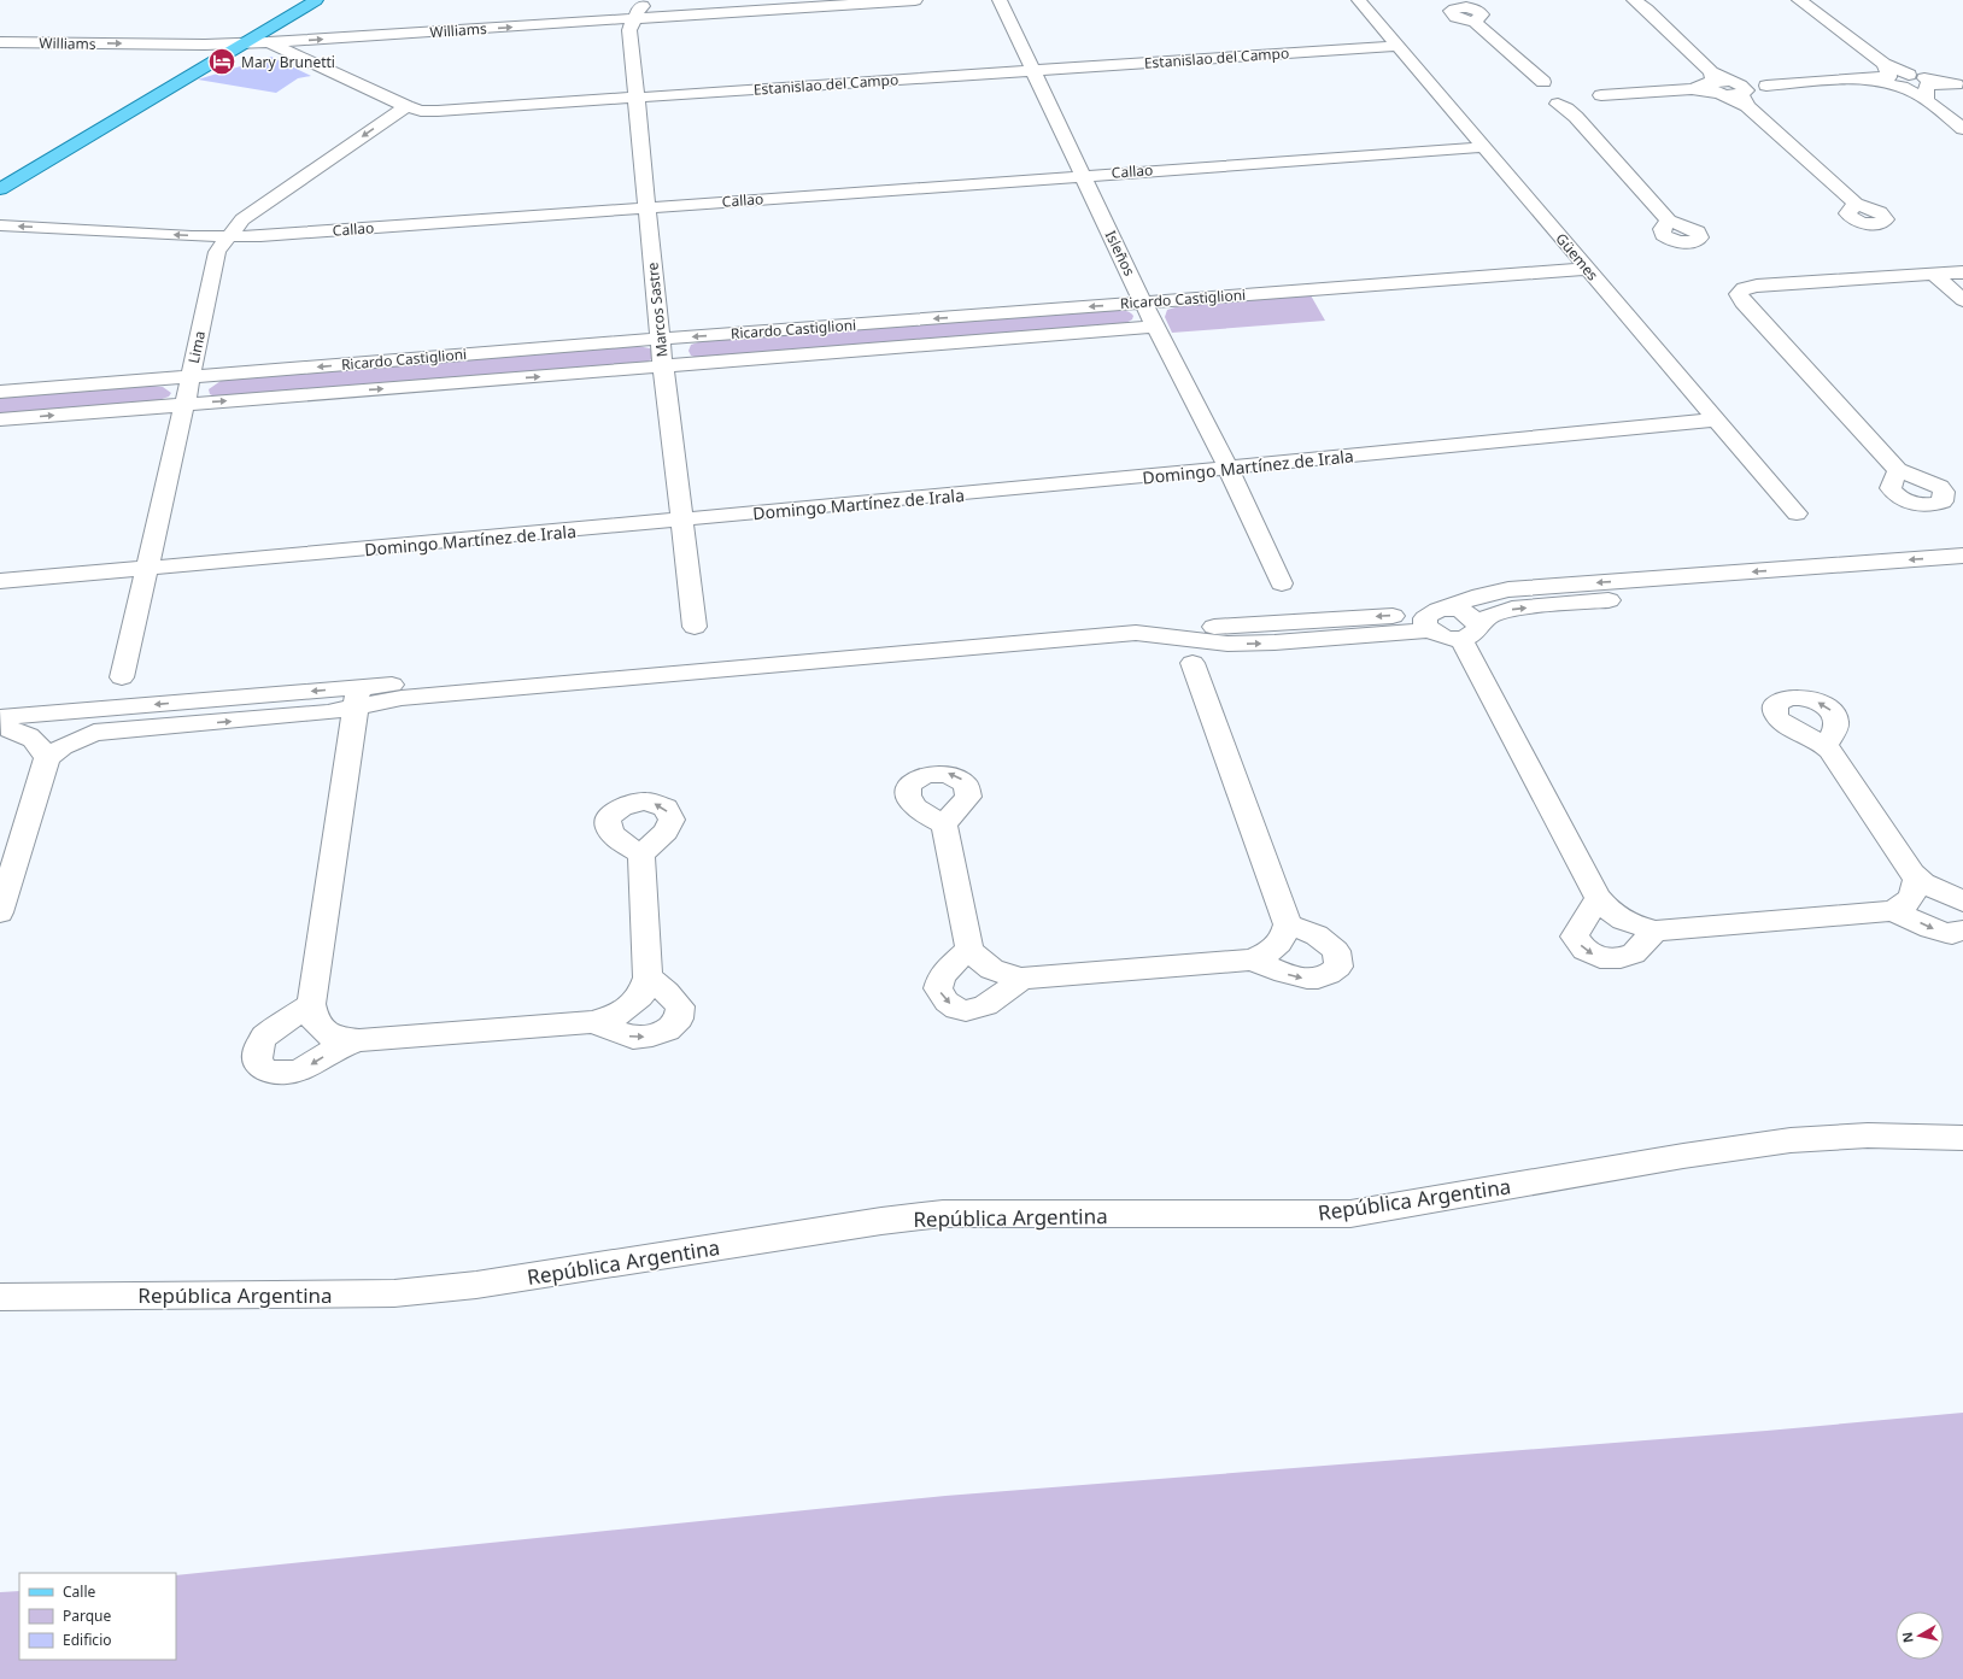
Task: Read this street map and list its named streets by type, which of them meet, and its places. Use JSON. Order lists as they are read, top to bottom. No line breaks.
{"streets":{"street":["Williams","Estanislao del Campo","Callao","Isleños","Güemes","Ricardo Castiglioni","Marcos Sastre","Lima","Domingo Martínez de Irala","República Argentina"]},"crossings":[["Williams","Estanislao del Campo"],["Williams","Marcos Sastre"],["Estanislao del Campo","Isleños"],["Estanislao del Campo","Güemes"],["Estanislao del Campo","Marcos Sastre"],["Estanislao del Campo","Lima"],["Callao","Isleños"],["Callao","Güemes"],["Callao","Marcos Sastre"],["Callao","Lima"],["Isleños","Ricardo Castiglioni"],["Isleños","Domingo Martínez de Irala"],["Güemes","Ricardo Castiglioni"],["Güemes","Domingo Martínez de Irala"],["Ricardo Castiglioni","Marcos Sastre"],["Ricardo Castiglioni","Lima"],["Marcos Sastre","Domingo Martínez de Irala"],["Lima","Domingo Martínez de Irala"]],"one_way":["Williams"],"places":{"hotel":["Mary Brunetti"]},"legend":["Calle","Parque","Edificio"],"north":"left"}
